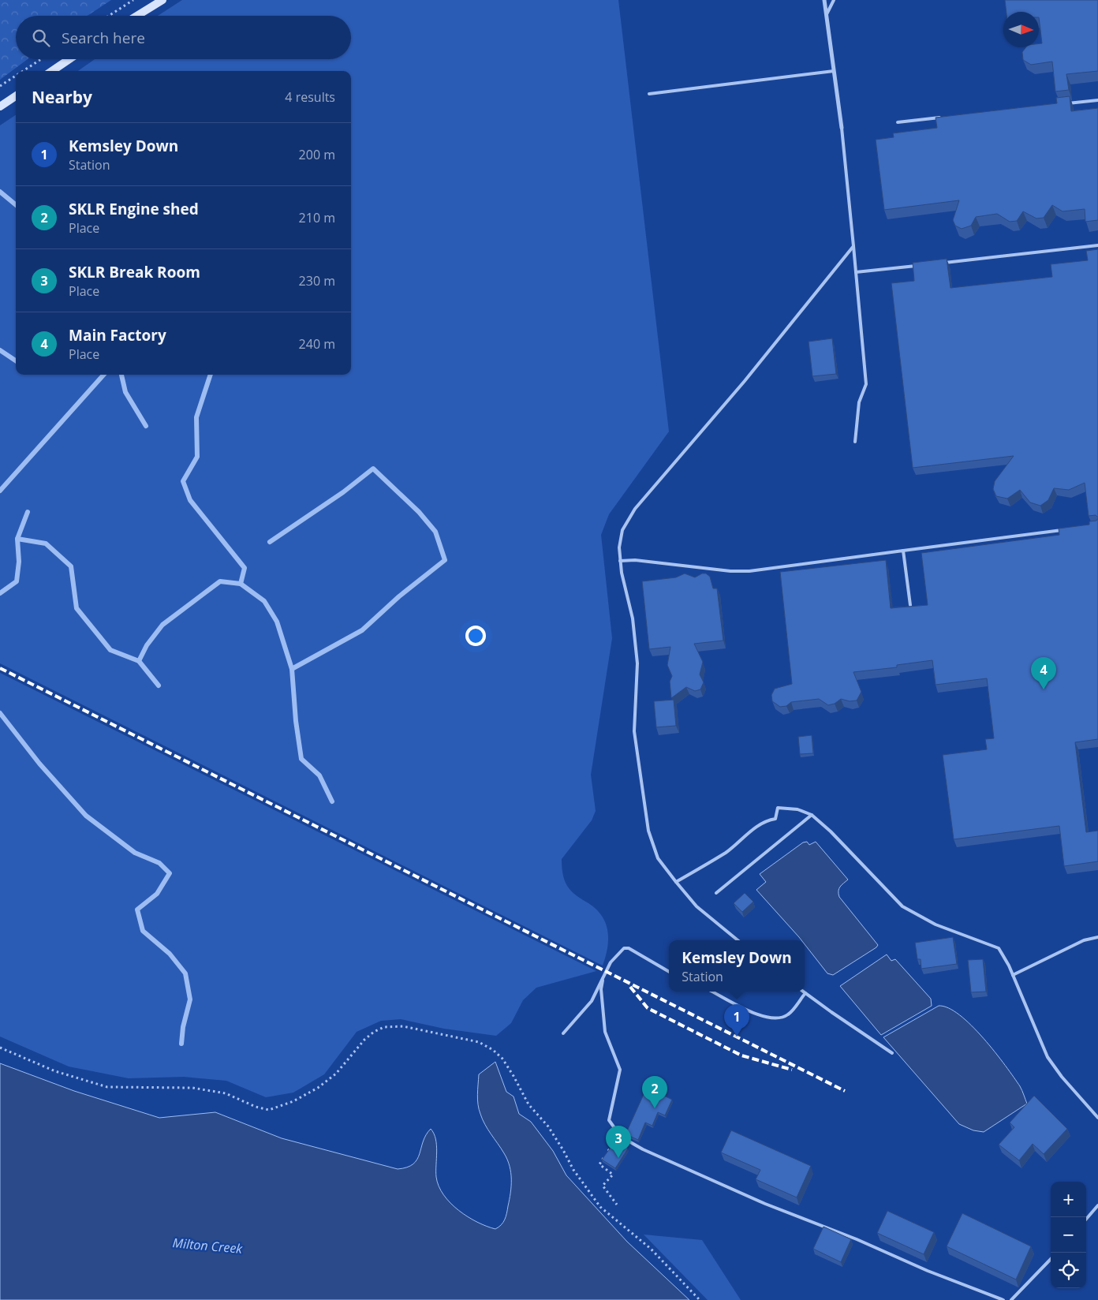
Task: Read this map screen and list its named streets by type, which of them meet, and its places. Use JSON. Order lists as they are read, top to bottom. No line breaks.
{"water":["Milton Creek"],"north":"right","page":{"search":"Search here","heading":["Nearby","4 results"],"list":[{"mark":"1","name":"Kemsley Down","note":"Station","value":"200 m"},{"mark":"2","name":"SKLR Engine shed","note":"Place","value":"210 m"},{"mark":"3","name":"SKLR Break Room","note":"Place","value":"230 m"},{"mark":"4","name":"Main Factory","note":"Place","value":"240 m"}],"pins":["4","1","2","3"],"popup":["Kemsley Down","Station"],"map_buttons":["+","−"]}}
